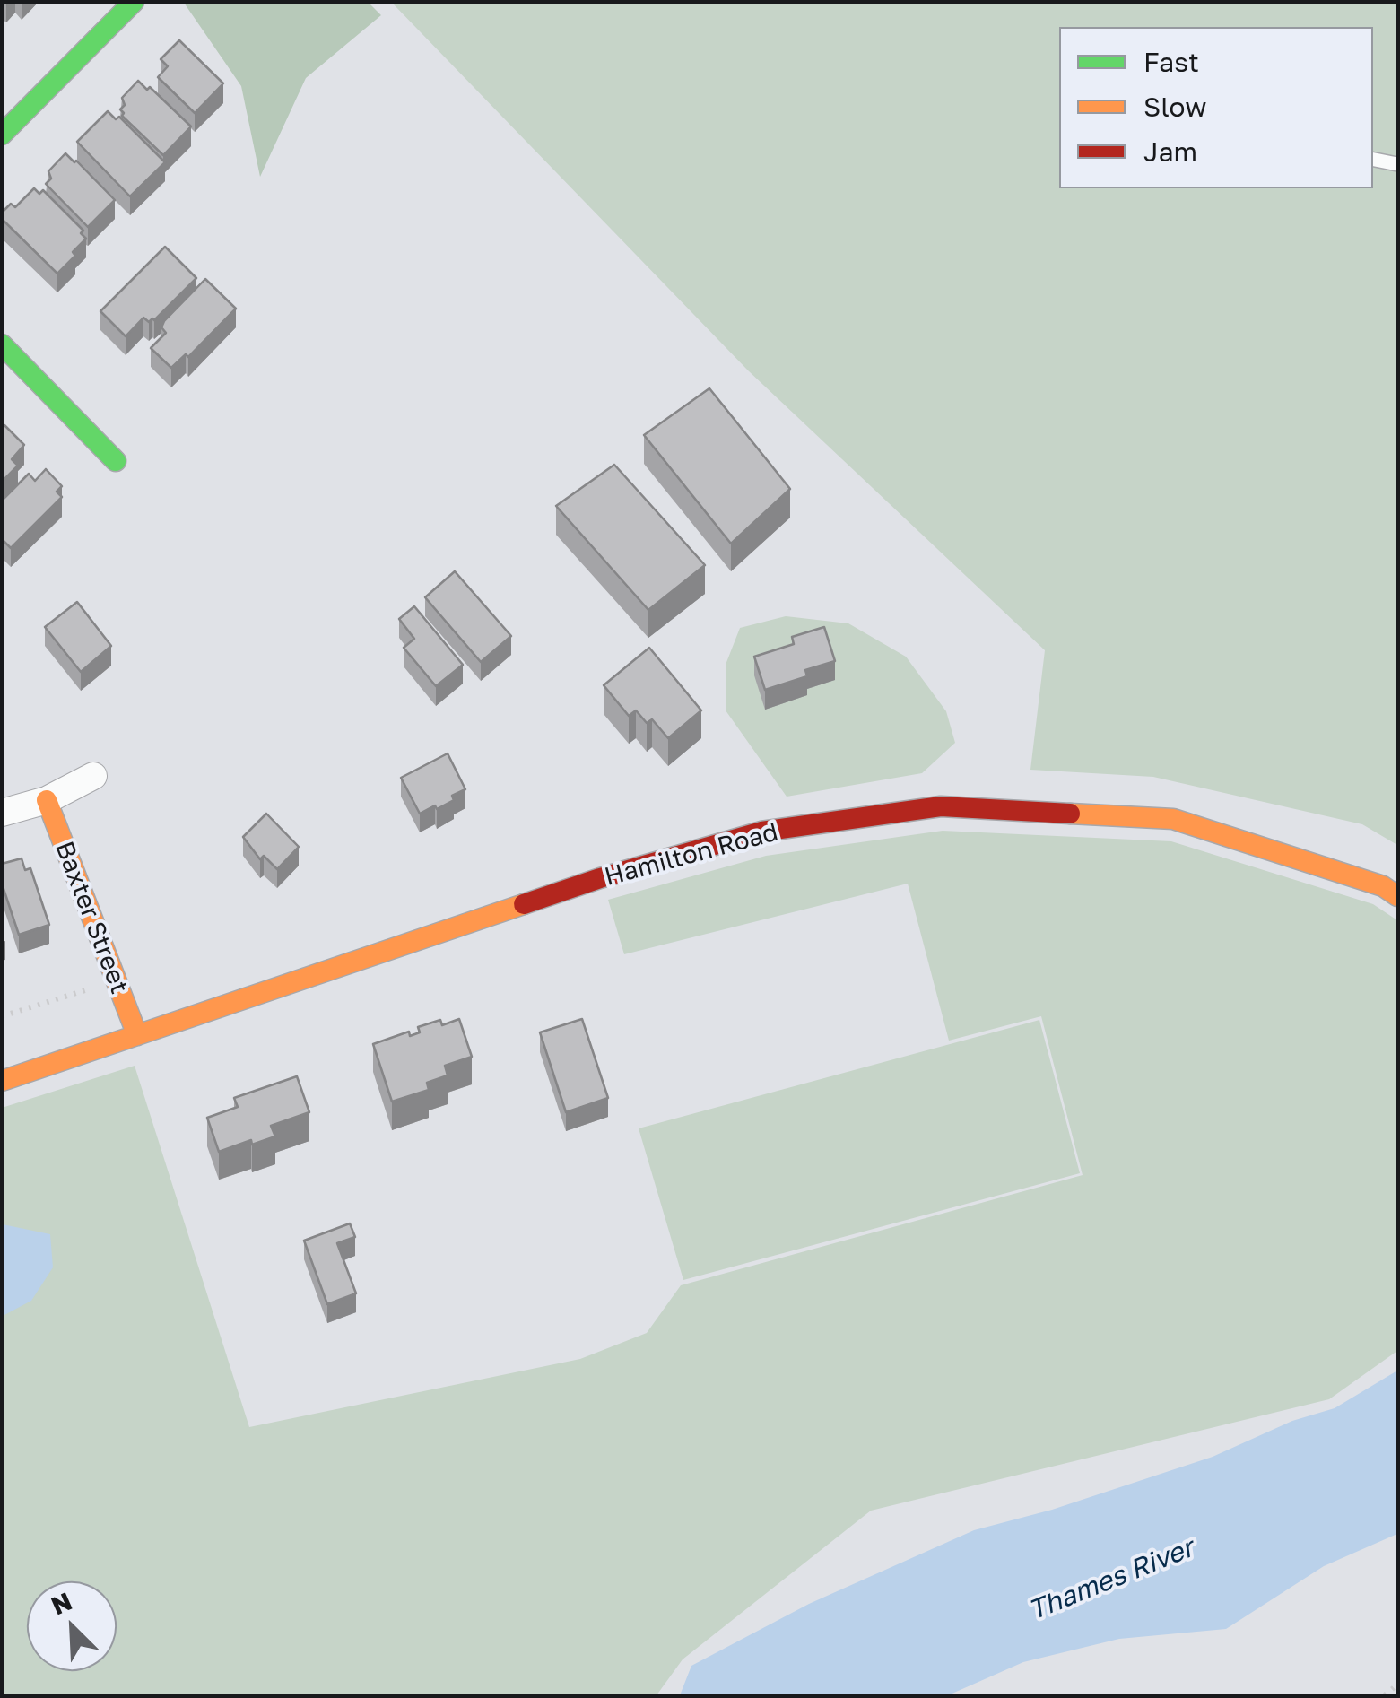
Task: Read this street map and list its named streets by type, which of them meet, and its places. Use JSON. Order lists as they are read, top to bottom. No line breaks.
{"streets":{"main road":["Hamilton Road","Baxter Street"]},"crossings":[["Hamilton Road","Baxter Street"]],"water":["Thames River"],"legend":["Fast","Slow","Jam"],"north":"top left"}
